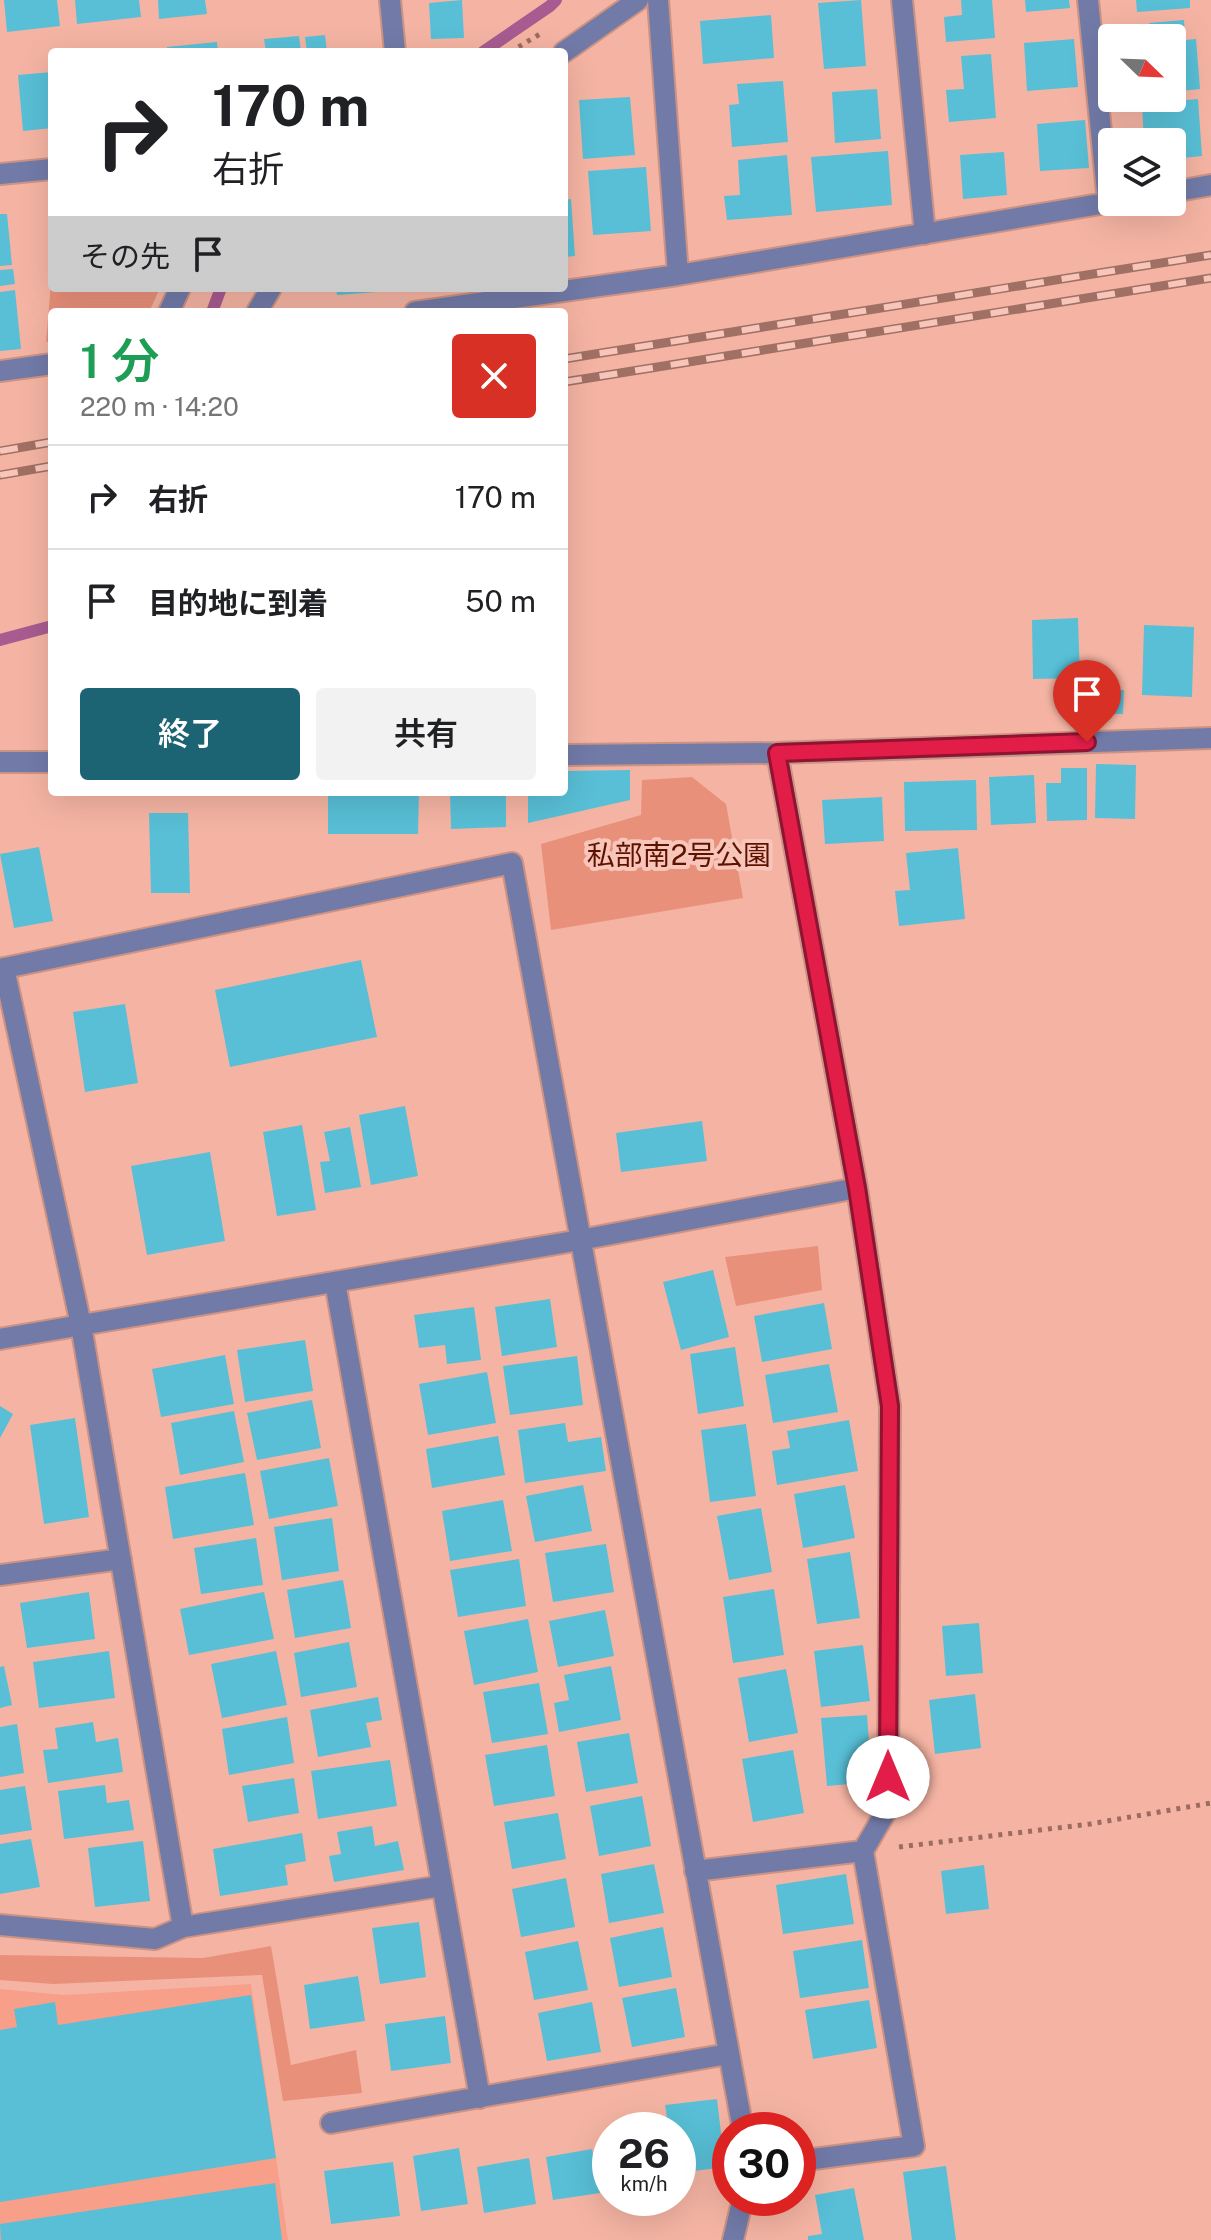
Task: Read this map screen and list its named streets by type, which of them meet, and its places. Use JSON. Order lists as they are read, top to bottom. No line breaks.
{"parks":["私部南2号公園"],"north":"bottom right","page":{"turn":["170 m","右折"],"then":"その先","heading":["1 分","220 m · 14:20"],"list":[{"name":"右折","value":"170 m"},{"name":"目的地に到着","value":"50 m"}],"buttons":["終了","共有"],"speed":"26 km/h","limit":"30"}}
